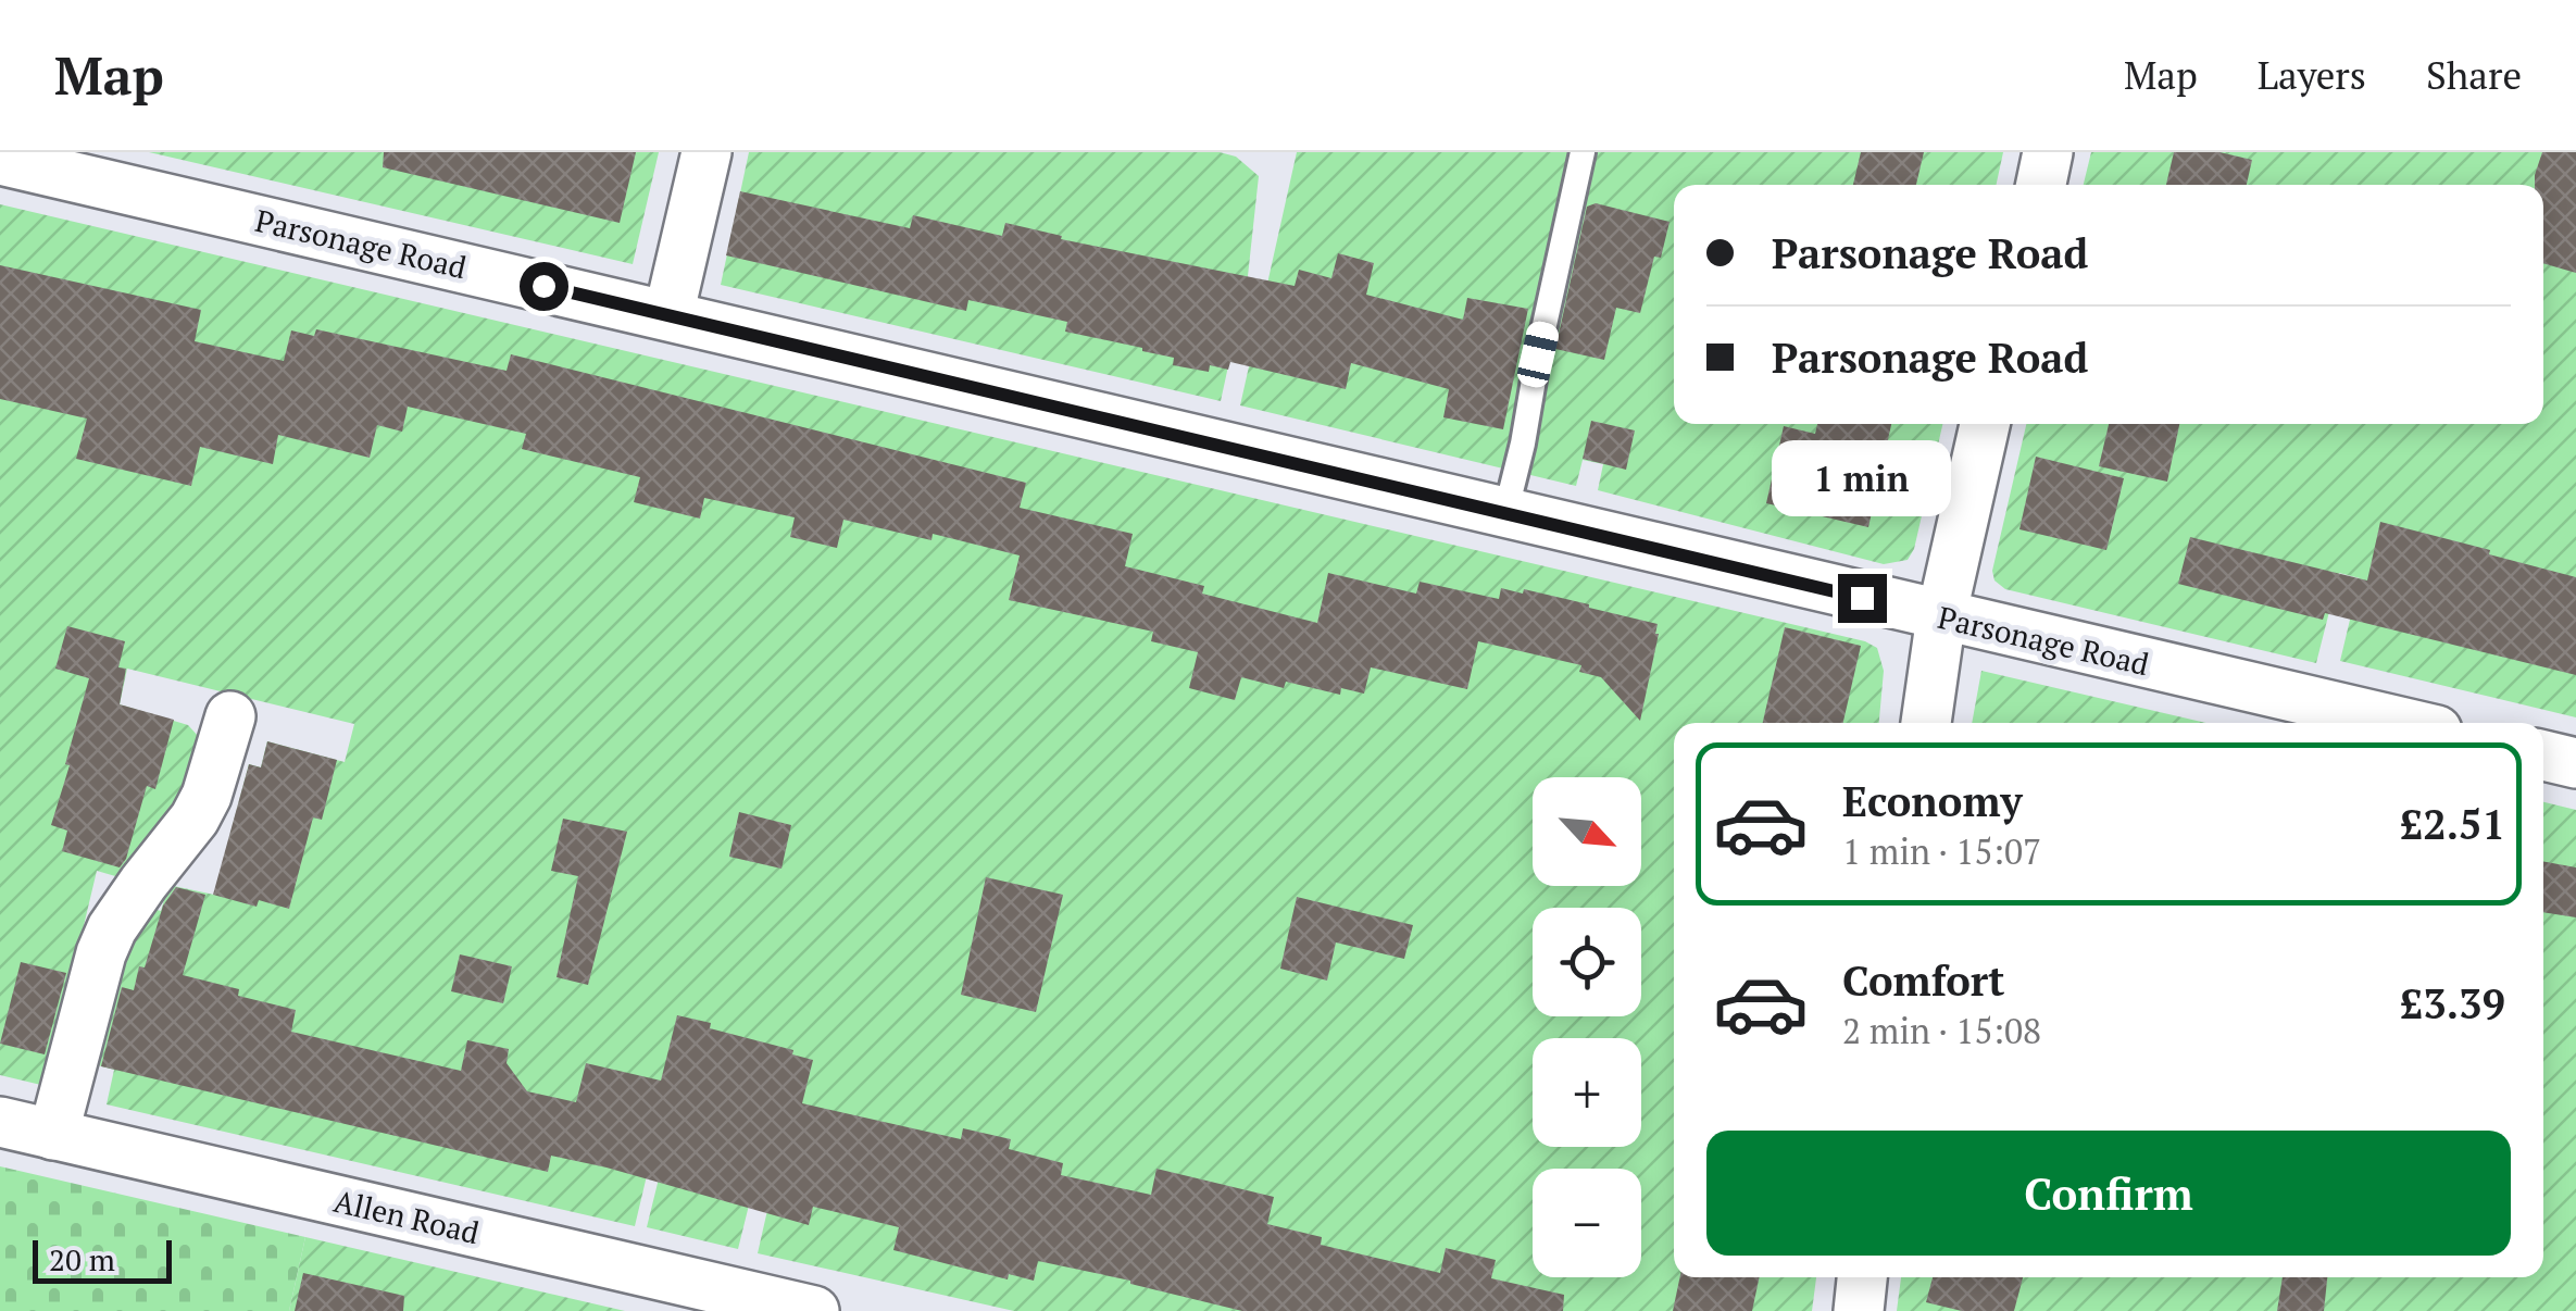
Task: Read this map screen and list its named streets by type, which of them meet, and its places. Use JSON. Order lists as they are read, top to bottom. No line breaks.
{"streets":{"street":["Parsonage Road","Allen Road"]},"scale_bar":"20 m","north":"bottom right","page":{"header":"Map","nav":["Map","Layers","Share"],"banner":["Parsonage Road","Parsonage Road"],"bubble":"1 min","list":[{"name":"Economy","note":"1 min · 15:07","value":"£2.51"},{"name":"Comfort","note":"2 min · 15:08","value":"£3.39"}],"map_buttons":["+","−"],"buttons":"Confirm","scale":"20 m"}}
